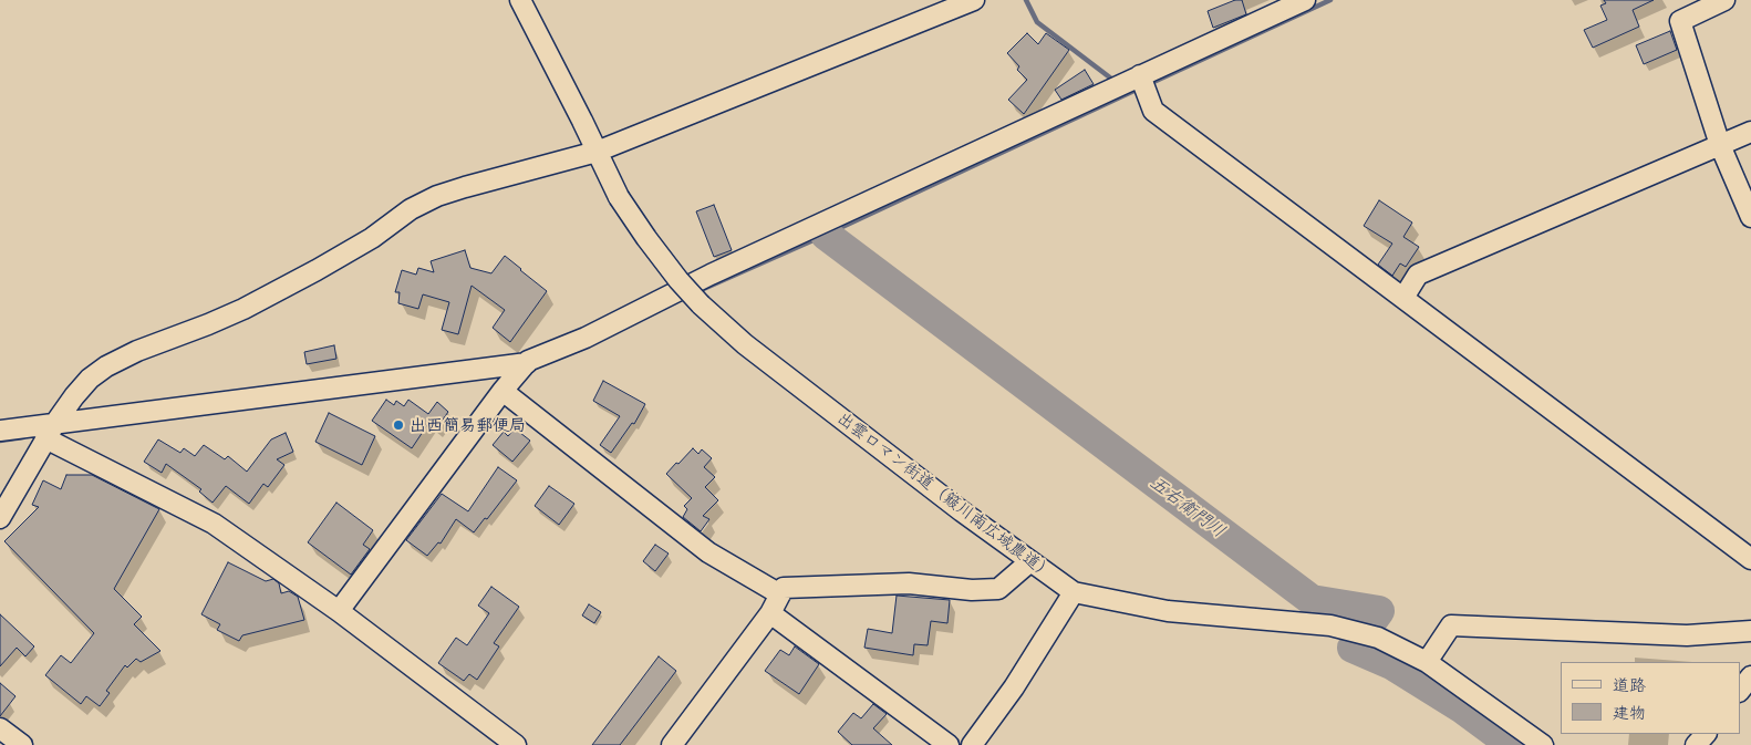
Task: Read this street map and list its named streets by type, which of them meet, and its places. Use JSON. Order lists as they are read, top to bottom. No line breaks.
{"streets":{"street":["出雲ロマン街道（簸川南広域農道）"]},"water":["五右衛門川"],"places":["出西簡易郵便局"],"legend":["道路","建物"]}
